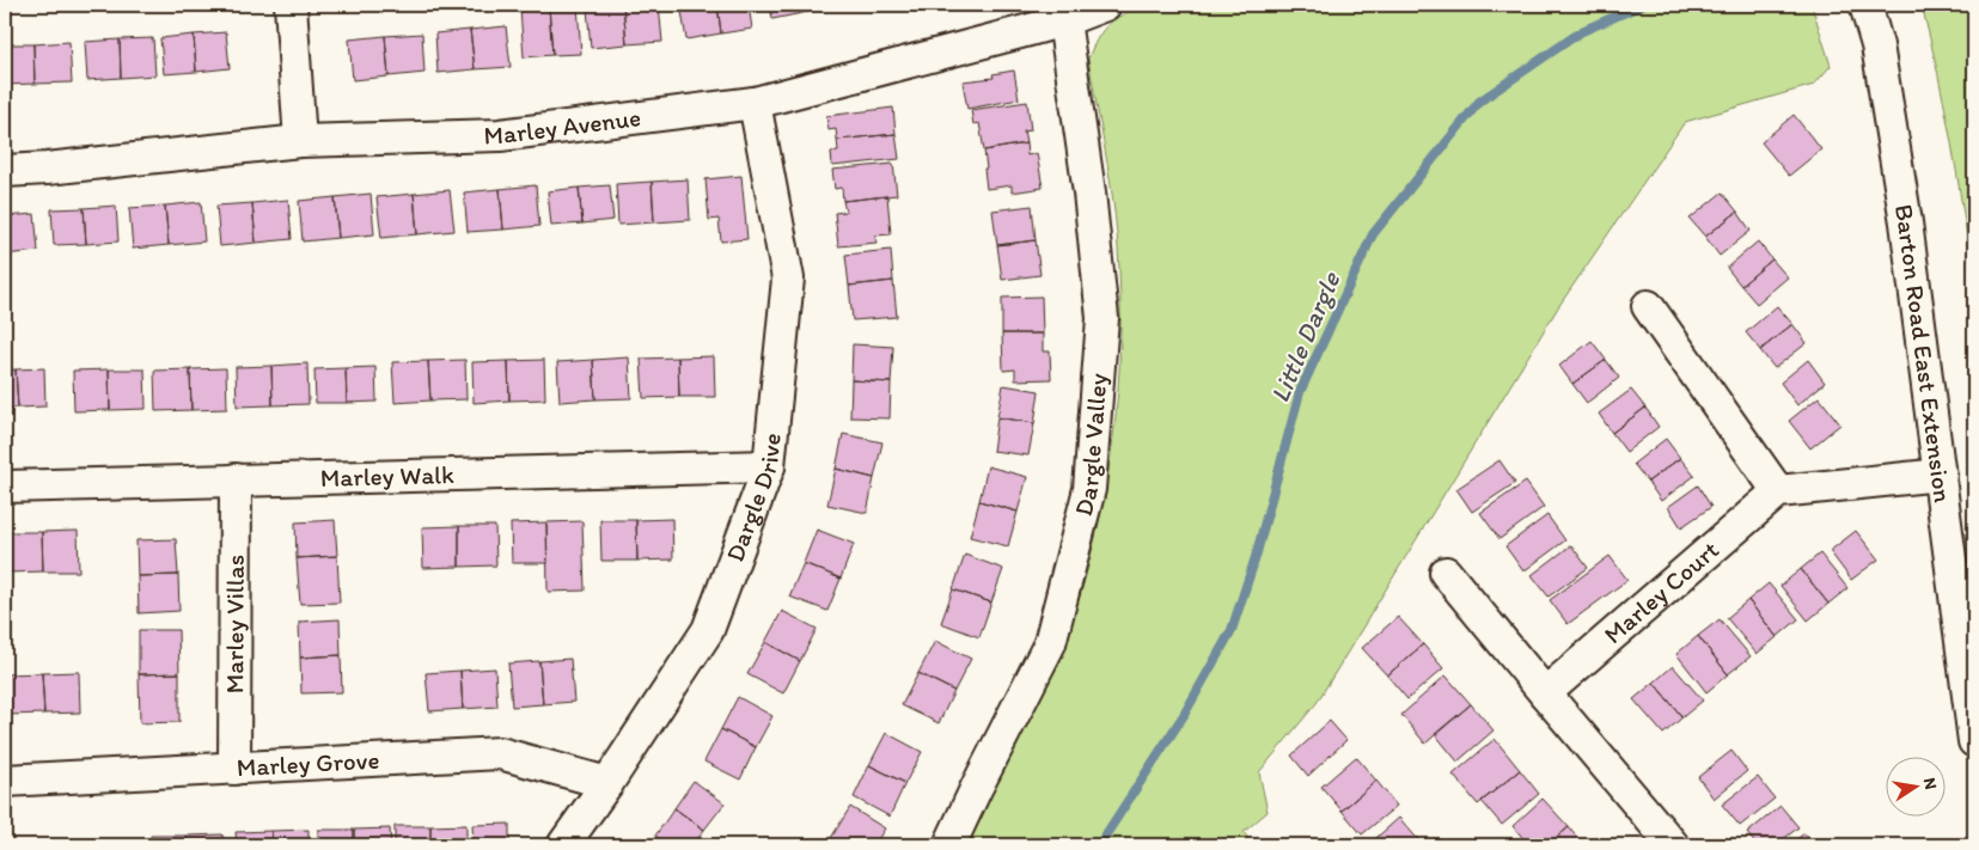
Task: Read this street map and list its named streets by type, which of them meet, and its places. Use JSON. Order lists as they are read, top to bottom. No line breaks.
{"streets":{"street":["Marley Avenue","Barton Road East Extension","Dargle Valley","Marley Walk","Dargle Drive","Marley Court","Marley Villas","Marley Grove"]},"crossings":[["Marley Avenue","Dargle Valley"],["Marley Avenue","Dargle Drive"],["Marley Walk","Dargle Drive"],["Marley Walk","Marley Villas"],["Dargle Drive","Marley Grove"],["Marley Villas","Marley Grove"]],"water":["Little Dargle"],"north":"right"}
